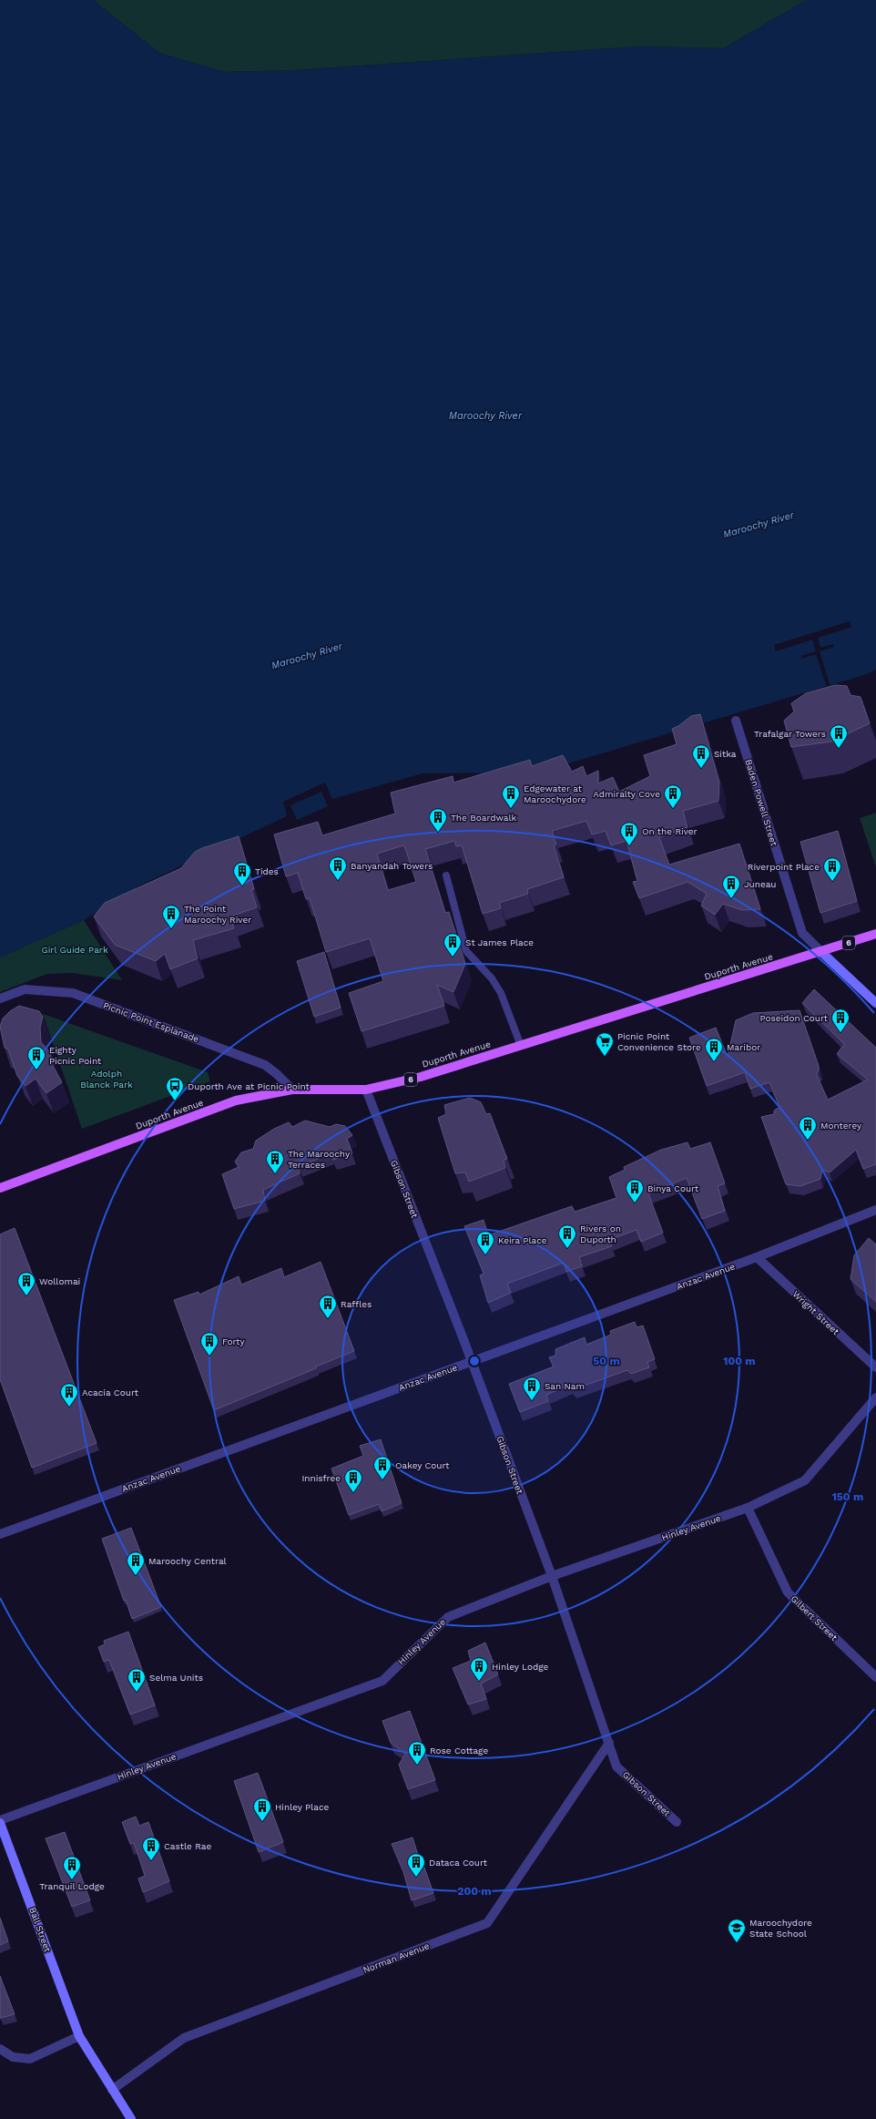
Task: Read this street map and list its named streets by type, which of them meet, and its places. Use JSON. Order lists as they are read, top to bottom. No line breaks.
{"streets":{"main road":["Baden Powell Street","6","Duporth Avenue","Ball Street"],"street":["Picnic Point Esplanade","Gibson Street","Anzac Avenue","Wright Street","Hinley Avenue","Gilbert Street","Norman Avenue"]},"crossings":[["Baden Powell Street","Duporth Avenue"],["Duporth Avenue","Picnic Point Esplanade"],["Duporth Avenue","Gibson Street"],["Gibson Street","Anzac Avenue"],["Gibson Street","Hinley Avenue"],["Gibson Street","Norman Avenue"],["Anzac Avenue","Wright Street"],["Hinley Avenue","Gilbert Street"],["Hinley Avenue","Ball Street"],["Ball Street","Norman Avenue"]],"water":["Maroochy River"],"parks":["Girl Guide Park","Adolph Blanck Park"],"places":{"building":["Trafalgar Towers","Sitka","Edgewater at Maroochydore","Admiralty Cove","The Boardwalk","On the River","Banyandah Towers","Riverpoint Place","Tides","Juneau","The Point Maroochy River","St James Place","Poseidon Court","Maribor","Eighty Picnic Point","Monterey","The Maroochy Terraces","Binya Court","Rivers on Duporth","Keira Place","Wollomai","Raffles","Forty","San Nam","Acacia Court","Oakey Court","Innisfree","Maroochy Central","Hinley Lodge","Selma Units","Rose Cottage","Hinley Place","Castle Rae","Dataca Court","Tranquil Lodge"],"supermarket":["Picnic Point Convenience Store"],"bus stop":["Duporth Ave at Picnic Point"],"school or university":["Maroochydore State School"]},"rings":["50 m","100 m","150 m","200 m"]}
